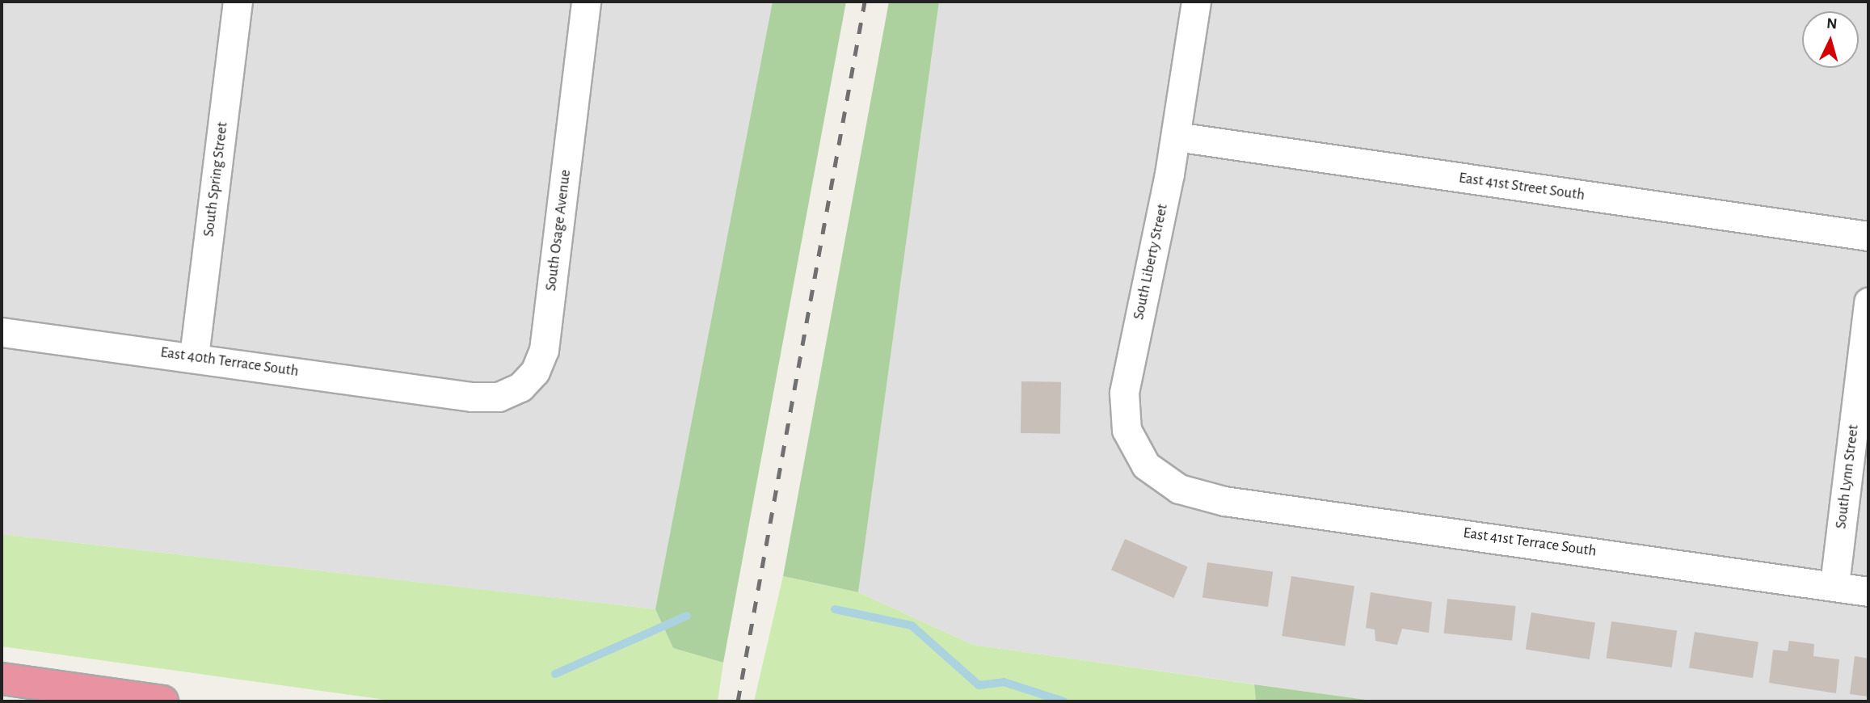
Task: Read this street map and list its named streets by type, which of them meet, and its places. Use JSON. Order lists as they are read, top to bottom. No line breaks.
{"streets":{"street":["South Spring Street","East 41st Street South","South Osage Avenue","South Liberty Street","East 40th Terrace South","South Lynn Street","East 41st Terrace South"]},"crossings":[["South Spring Street","East 40th Terrace South"],["East 41st Street South","South Liberty Street"],["South Osage Avenue","East 40th Terrace South"],["South Liberty Street","East 41st Terrace South"],["South Lynn Street","East 41st Terrace South"]],"north":"top"}
